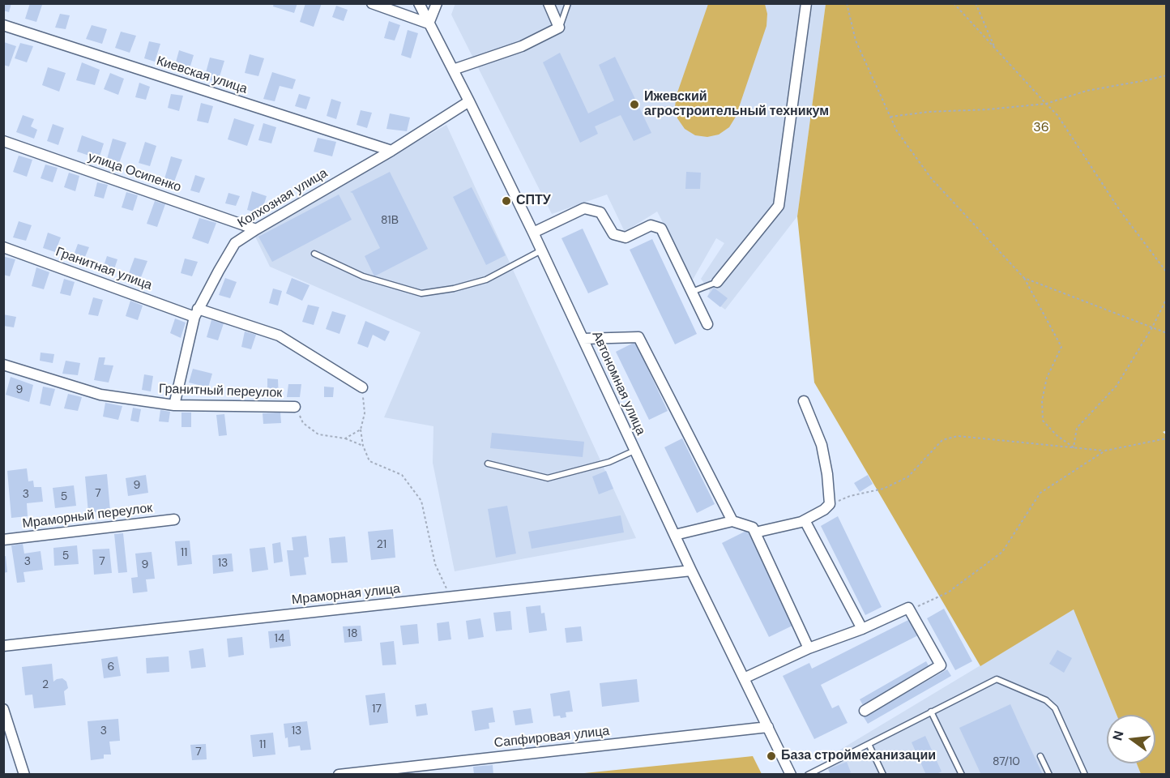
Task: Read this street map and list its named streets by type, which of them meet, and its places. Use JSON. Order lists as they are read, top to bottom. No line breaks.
{"streets":{"street":["Киевская улица","улица Осипенко","Колхозная улица","Гранитная улица","Автономная улица","Гранитный переулок","Мраморный переулок","Мраморная улица","Сапфировая улица"]},"crossings":[["Киевская улица","Колхозная улица"],["улица Осипенко","Колхозная улица"],["Колхозная улица","Гранитная улица"],["Колхозная улица","Автономная улица"],["Колхозная улица","Гранитный переулок"],["Автономная улица","Мраморная улица"],["Автономная улица","Сапфировая улица"]],"parks":["36"],"places":["Ижевский агростроительный техникум","СПТУ","База строймеханизации"],"house_numbers":["81В","9","9","7","3","5","21","11","5","3","7","13","9","18","14","6","2","17","3","13","11","7","87/10"],"north":"left"}
